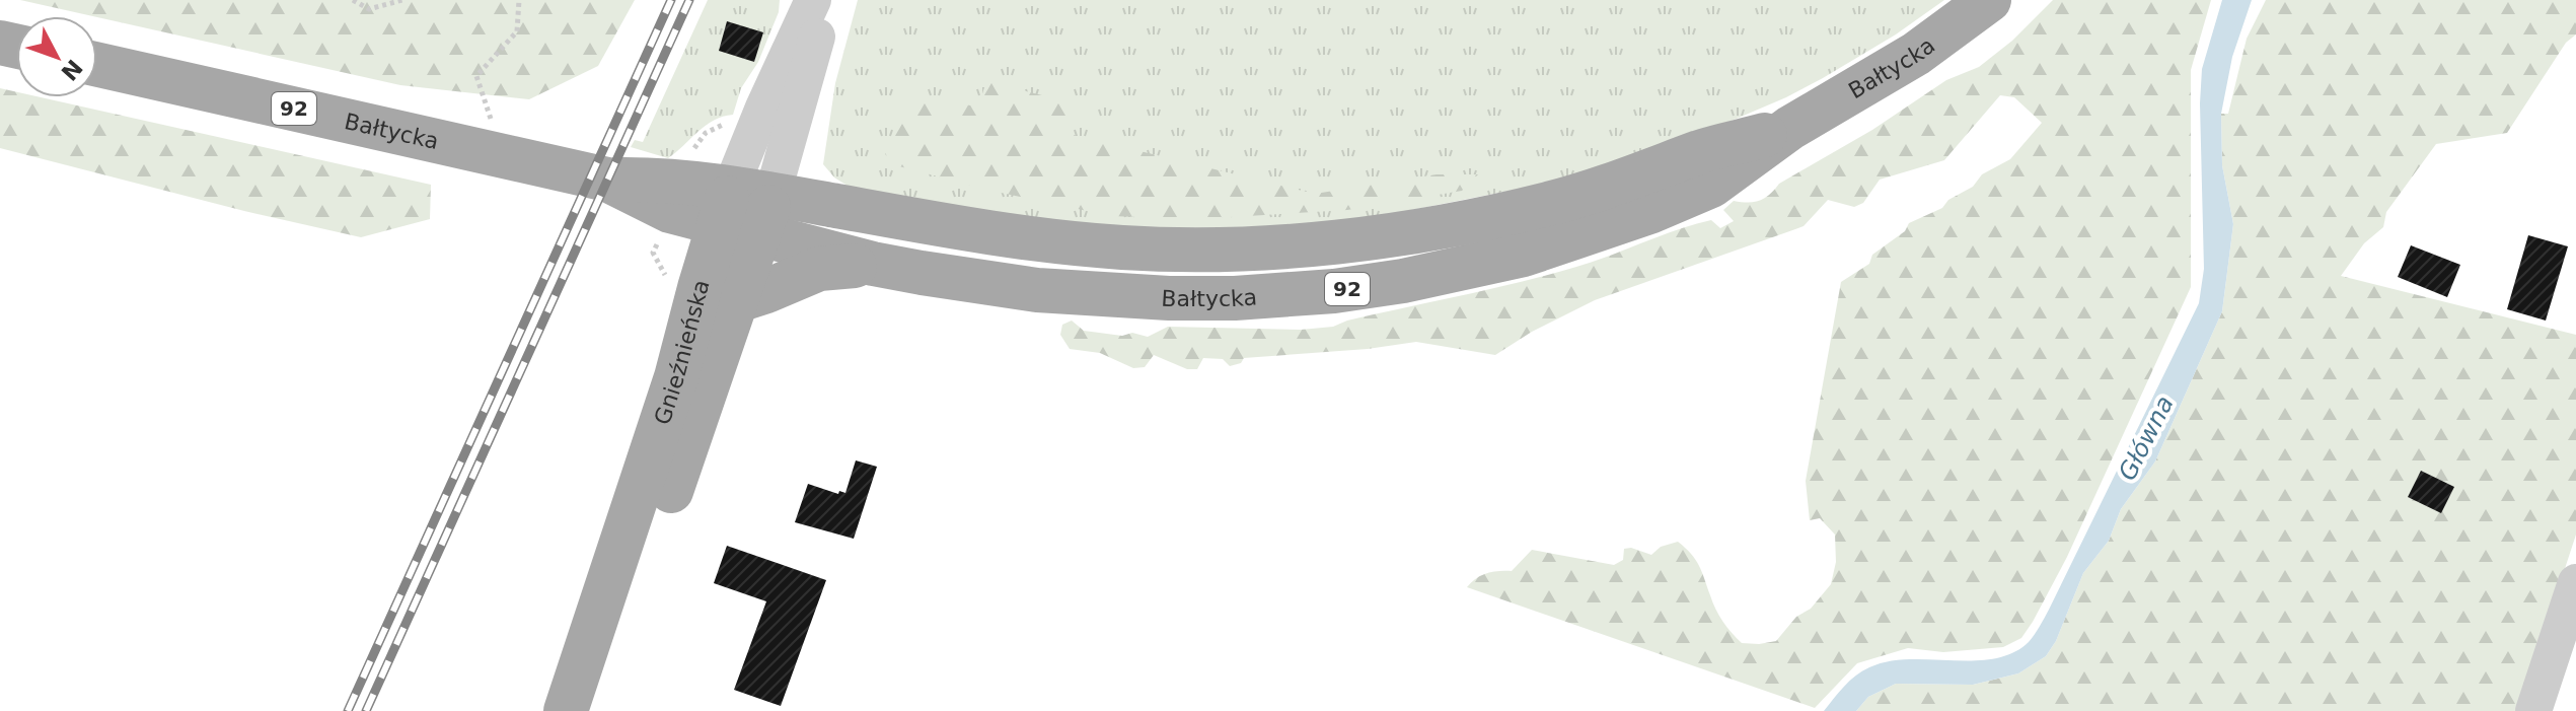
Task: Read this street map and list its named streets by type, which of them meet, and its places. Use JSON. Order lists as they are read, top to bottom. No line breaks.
{"streets":{"main road":["Bałtycka","92","Gnieźnieńska"]},"crossings":[["Bałtycka","Gnieźnieńska"]],"water":["Główna"],"north":"bottom right"}
